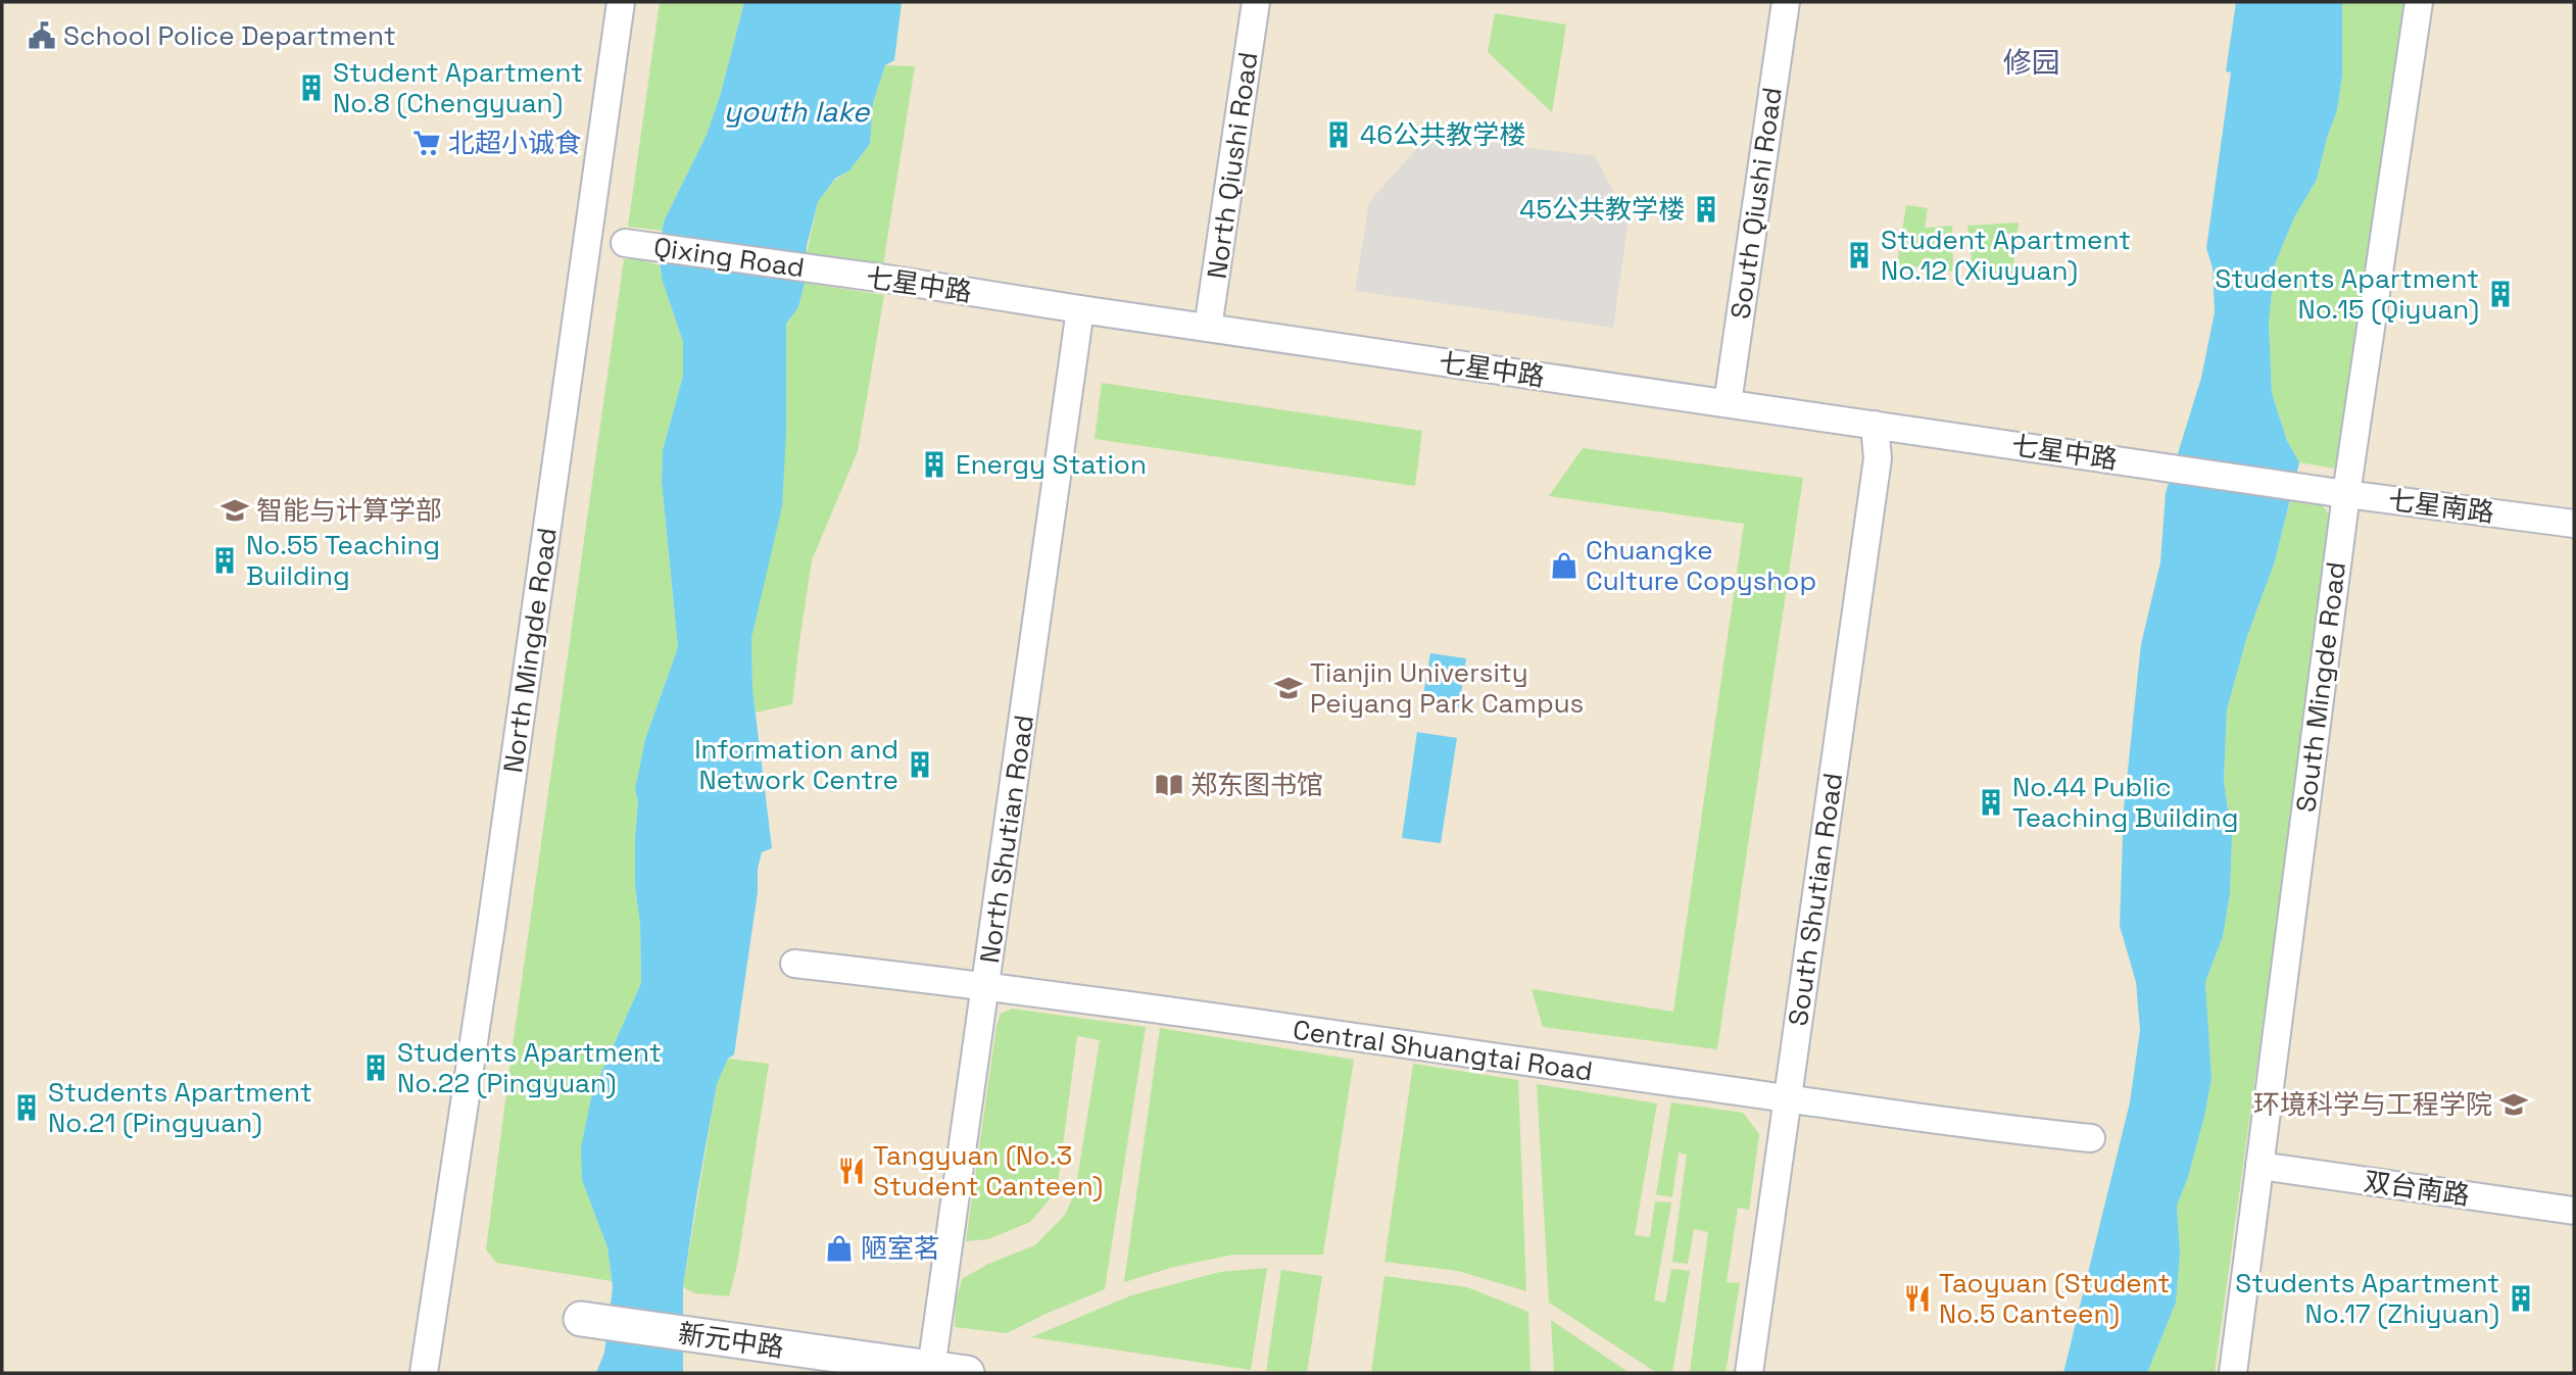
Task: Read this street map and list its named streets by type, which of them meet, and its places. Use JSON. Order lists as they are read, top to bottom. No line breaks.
{"streets":{"street":["North Qiushi Road","South Qiushi Road","Qixing Road","七星中路","七星南路","North Mingde Road","South Mingde Road","North Shutian Road","South Shutian Road","Central Shuangtai Road","双台南路","新元中路"]},"crossings":[["North Qiushi Road","七星中路"],["South Qiushi Road","七星中路"],["Qixing Road","七星中路"],["七星中路","七星南路"],["七星中路","North Shutian Road"],["七星中路","South Shutian Road"],["七星南路","South Mingde Road"],["South Mingde Road","双台南路"],["North Shutian Road","Central Shuangtai Road"],["North Shutian Road","新元中路"],["South Shutian Road","Central Shuangtai Road"]],"districts":["修园"],"water":["youth lake"],"places":{"public building":["School Police Department"],"building":["Student Apartment No.8 (Chengyuan)","46公共教学楼","45公共教学楼","Student Apartment No.12 (Xiuyuan)","Students Apartment No.15 (Qiyuan)","Energy Station","No.55 Teaching Building","Information and Network Centre","No.44 Public Teaching Building","Students Apartment No.22 (Pingyuan)","Students Apartment No.21 (Pingyuan)","Students Apartment No.17 (Zhiyuan)"],"supermarket":["北超小诚食"],"school or university":["智能与计算学部","Tianjin University Peiyang Park Campus","环境科学与工程学院"],"shop":["Chuangke Culture Copyshop","陋室茗"],"library":["郑东图书馆"],"restaurant":["Tangyuan (No.3 Student Canteen)","Taoyuan (Student No.5 Canteen)"]}}
